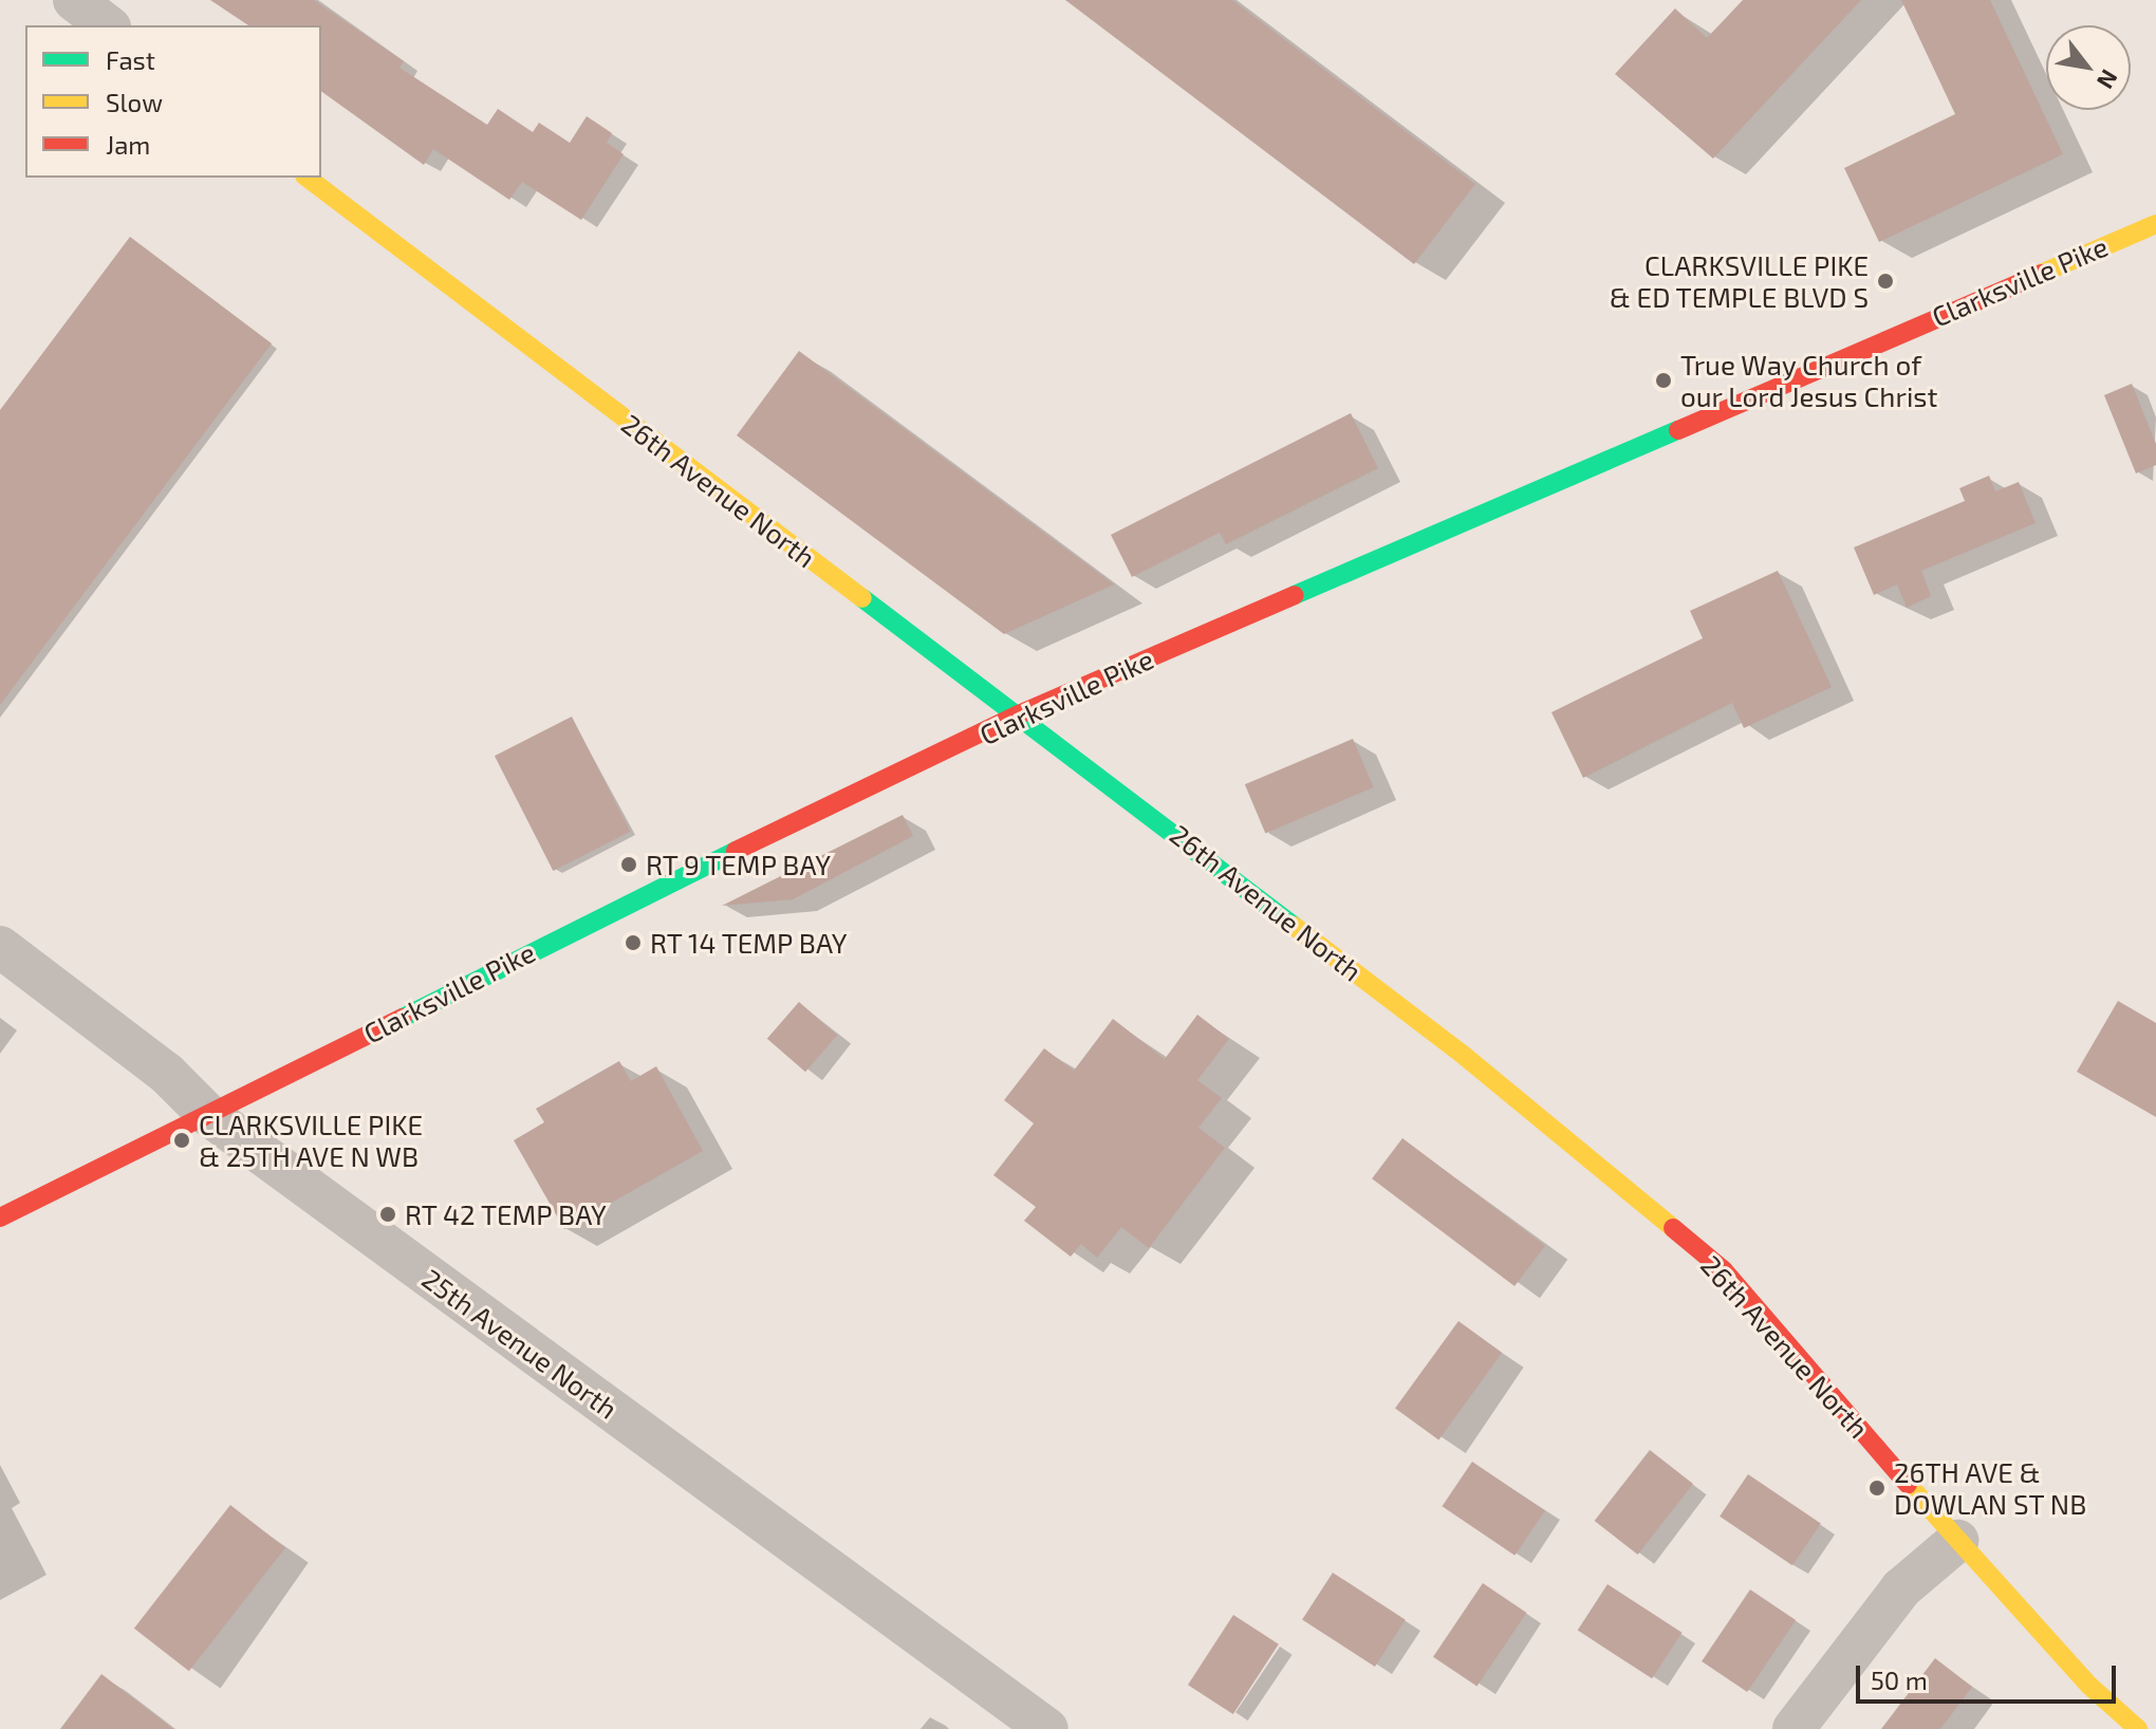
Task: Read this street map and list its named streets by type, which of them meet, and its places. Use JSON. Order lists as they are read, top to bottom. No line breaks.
{"streets":{"street":["Clarksville Pike","26th Avenue North","25th Avenue North"]},"crossings":[["Clarksville Pike","26th Avenue North"],["Clarksville Pike","25th Avenue North"]],"places":["CLARKSVILLE PIKE & ED TEMPLE BLVD S","True Way Church of our Lord Jesus Christ","RT 9 TEMP BAY","RT 14 TEMP BAY","CLARKSVILLE PIKE & 25TH AVE N WB","RT 42 TEMP BAY","26TH AVE & DOWLAN ST NB"],"legend":["Fast","Slow","Jam"],"scale_bar":"50 m","north":"bottom right"}
